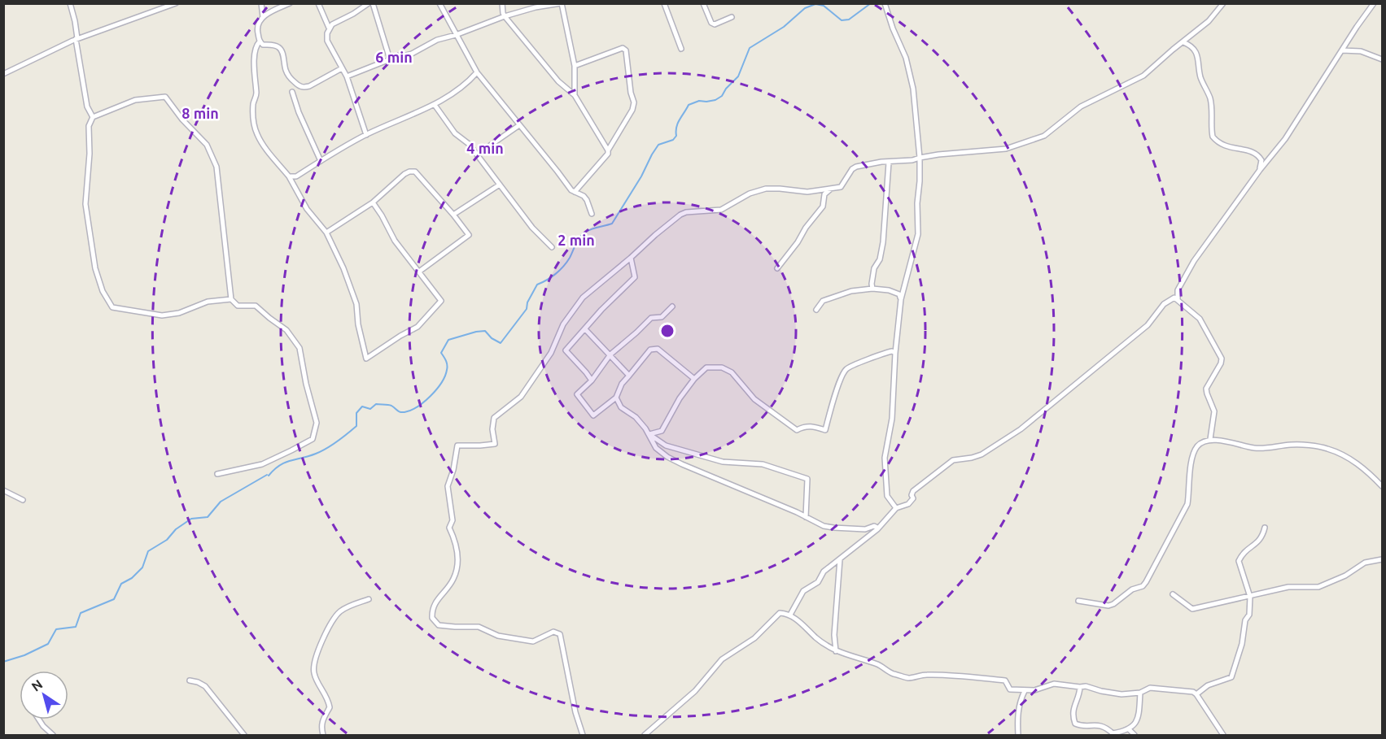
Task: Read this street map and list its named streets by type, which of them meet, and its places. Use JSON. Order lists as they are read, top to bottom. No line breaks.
{"north":"top left","rings":["6 min","8 min","4 min","2 min"]}
